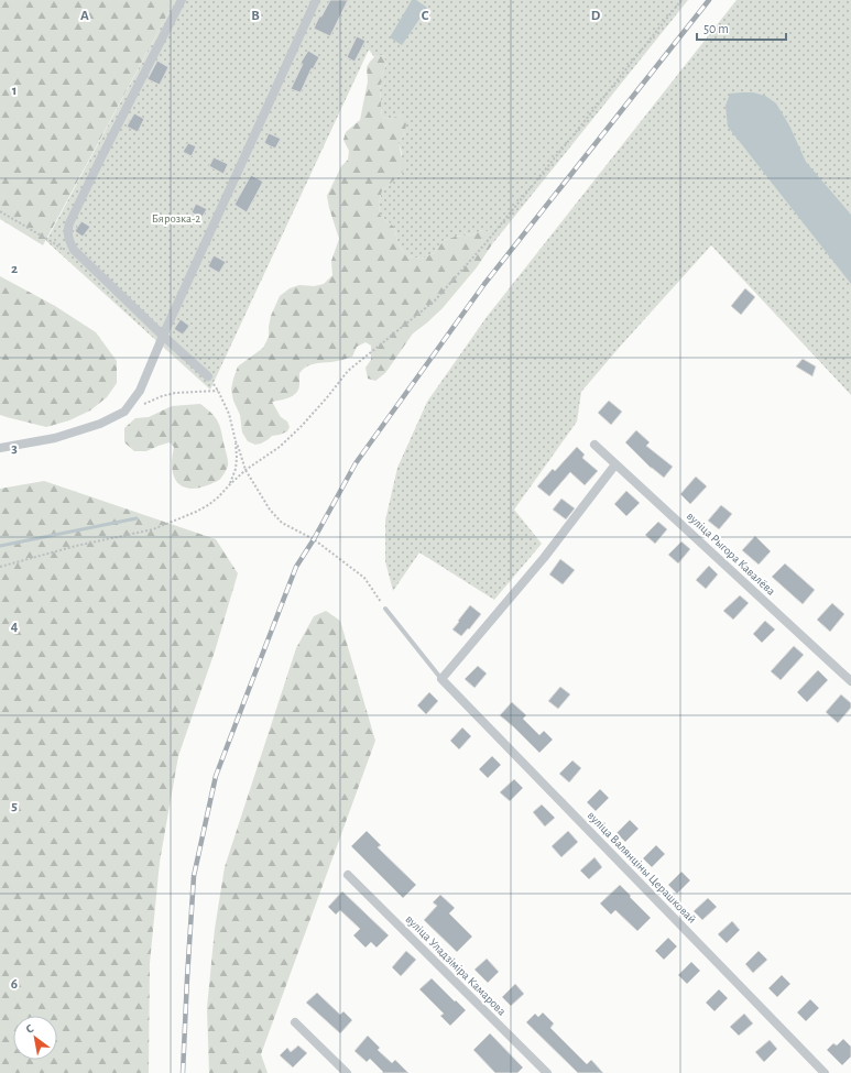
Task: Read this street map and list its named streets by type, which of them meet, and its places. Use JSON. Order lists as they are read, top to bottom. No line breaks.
{"streets":{"street":["вуліца Рыгора Кавалёва","вуліца Валянціны Церашковай","вуліца Уладзіміра Камарова"]},"parks":["Бярозка-2"],"scale_bar":"50 m","north":"top left","grid":{"columns":["A","B","C","D"],"rows":["1","2","3","4","5","6"]}}
